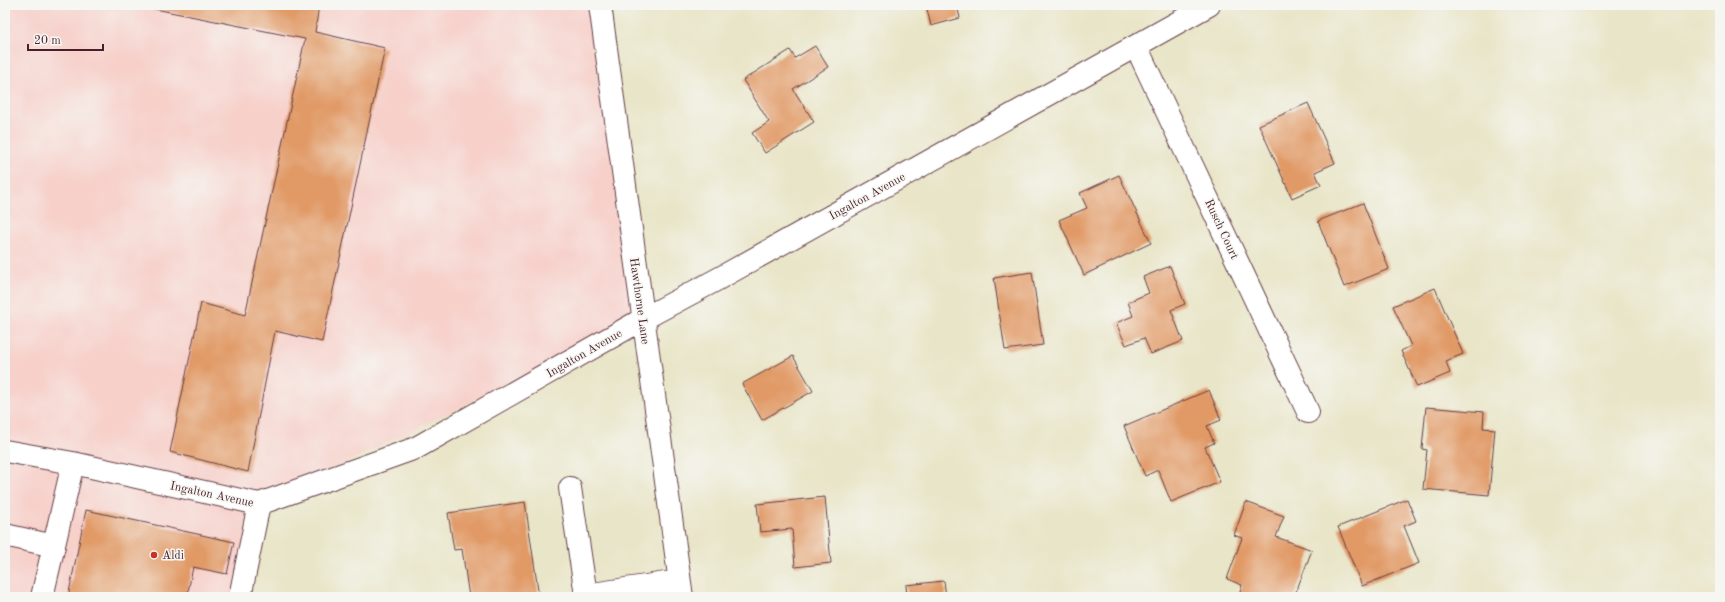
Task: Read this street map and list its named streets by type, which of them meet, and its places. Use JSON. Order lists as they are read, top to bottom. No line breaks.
{"streets":{"street":["Ingalton Avenue","Rusch Court","Hawthorne Lane"]},"crossings":[["Ingalton Avenue","Rusch Court"],["Ingalton Avenue","Hawthorne Lane"]],"places":["Aldi"],"scale_bar":"20 m"}
